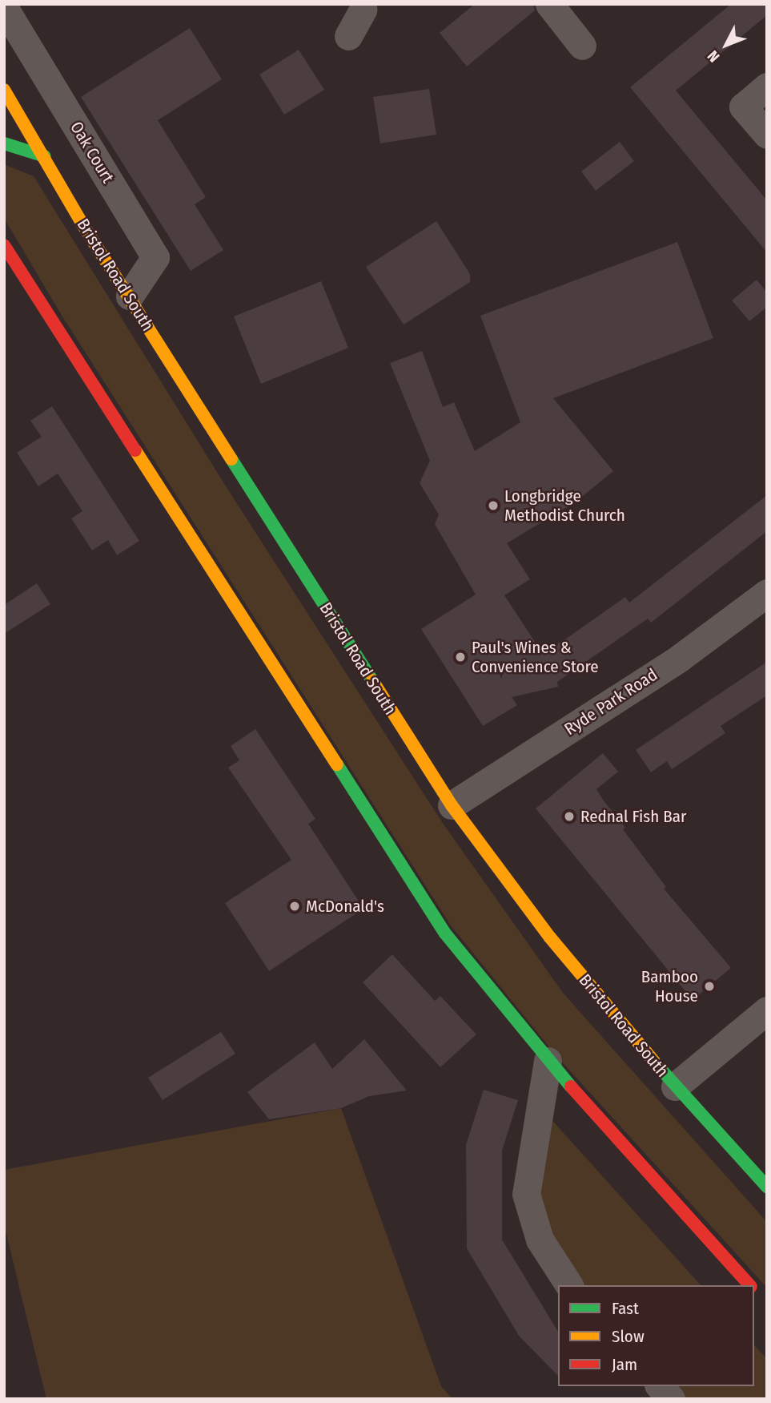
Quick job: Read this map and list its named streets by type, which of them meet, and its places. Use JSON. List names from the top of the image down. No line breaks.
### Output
{"streets":{"highway":["Bristol Road South"],"street":["Oak Court","Ryde Park Road"]},"crossings":[["Oak Court","Bristol Road South"],["Bristol Road South","Ryde Park Road"]],"places":["Longbridge Methodist Church","Paul's Wines & Convenience Store","Rednal Fish Bar","McDonald's","Bamboo House"],"legend":["Fast","Slow","Jam"],"north":"bottom left"}
